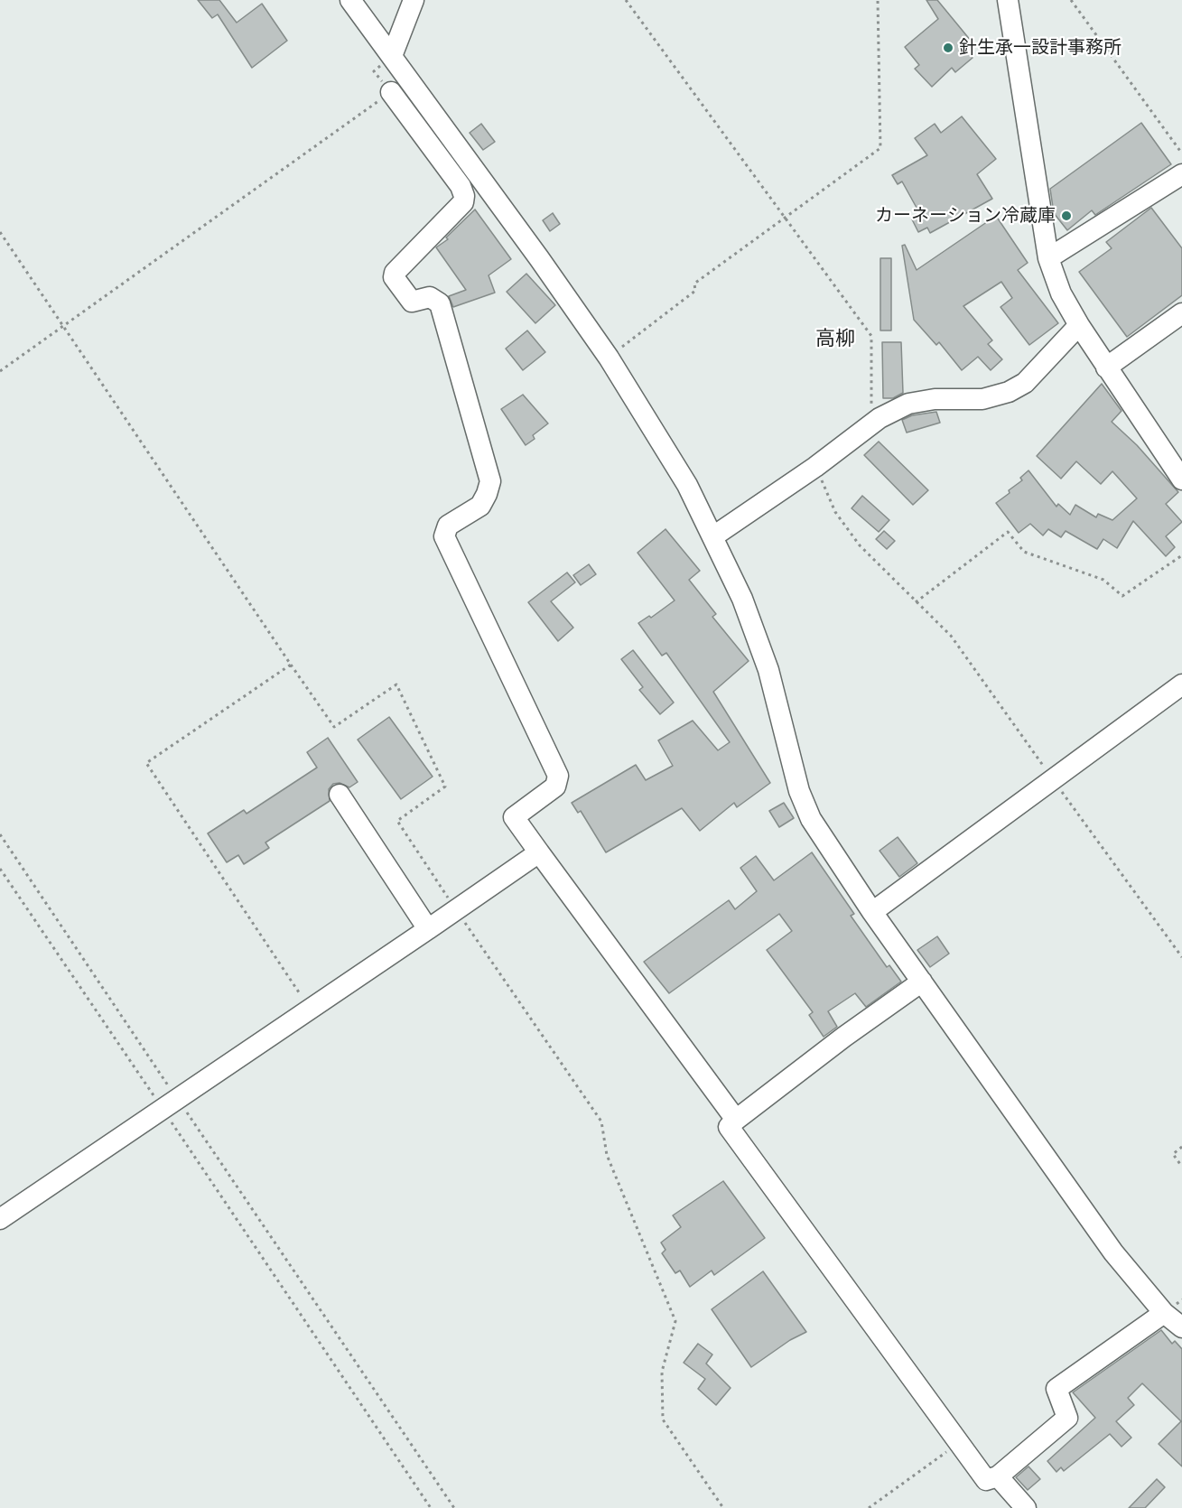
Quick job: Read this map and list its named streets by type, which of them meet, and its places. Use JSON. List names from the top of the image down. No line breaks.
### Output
{"districts":["高柳"],"places":["針生承一設計事務所","カーネーション冷蔵庫"]}
